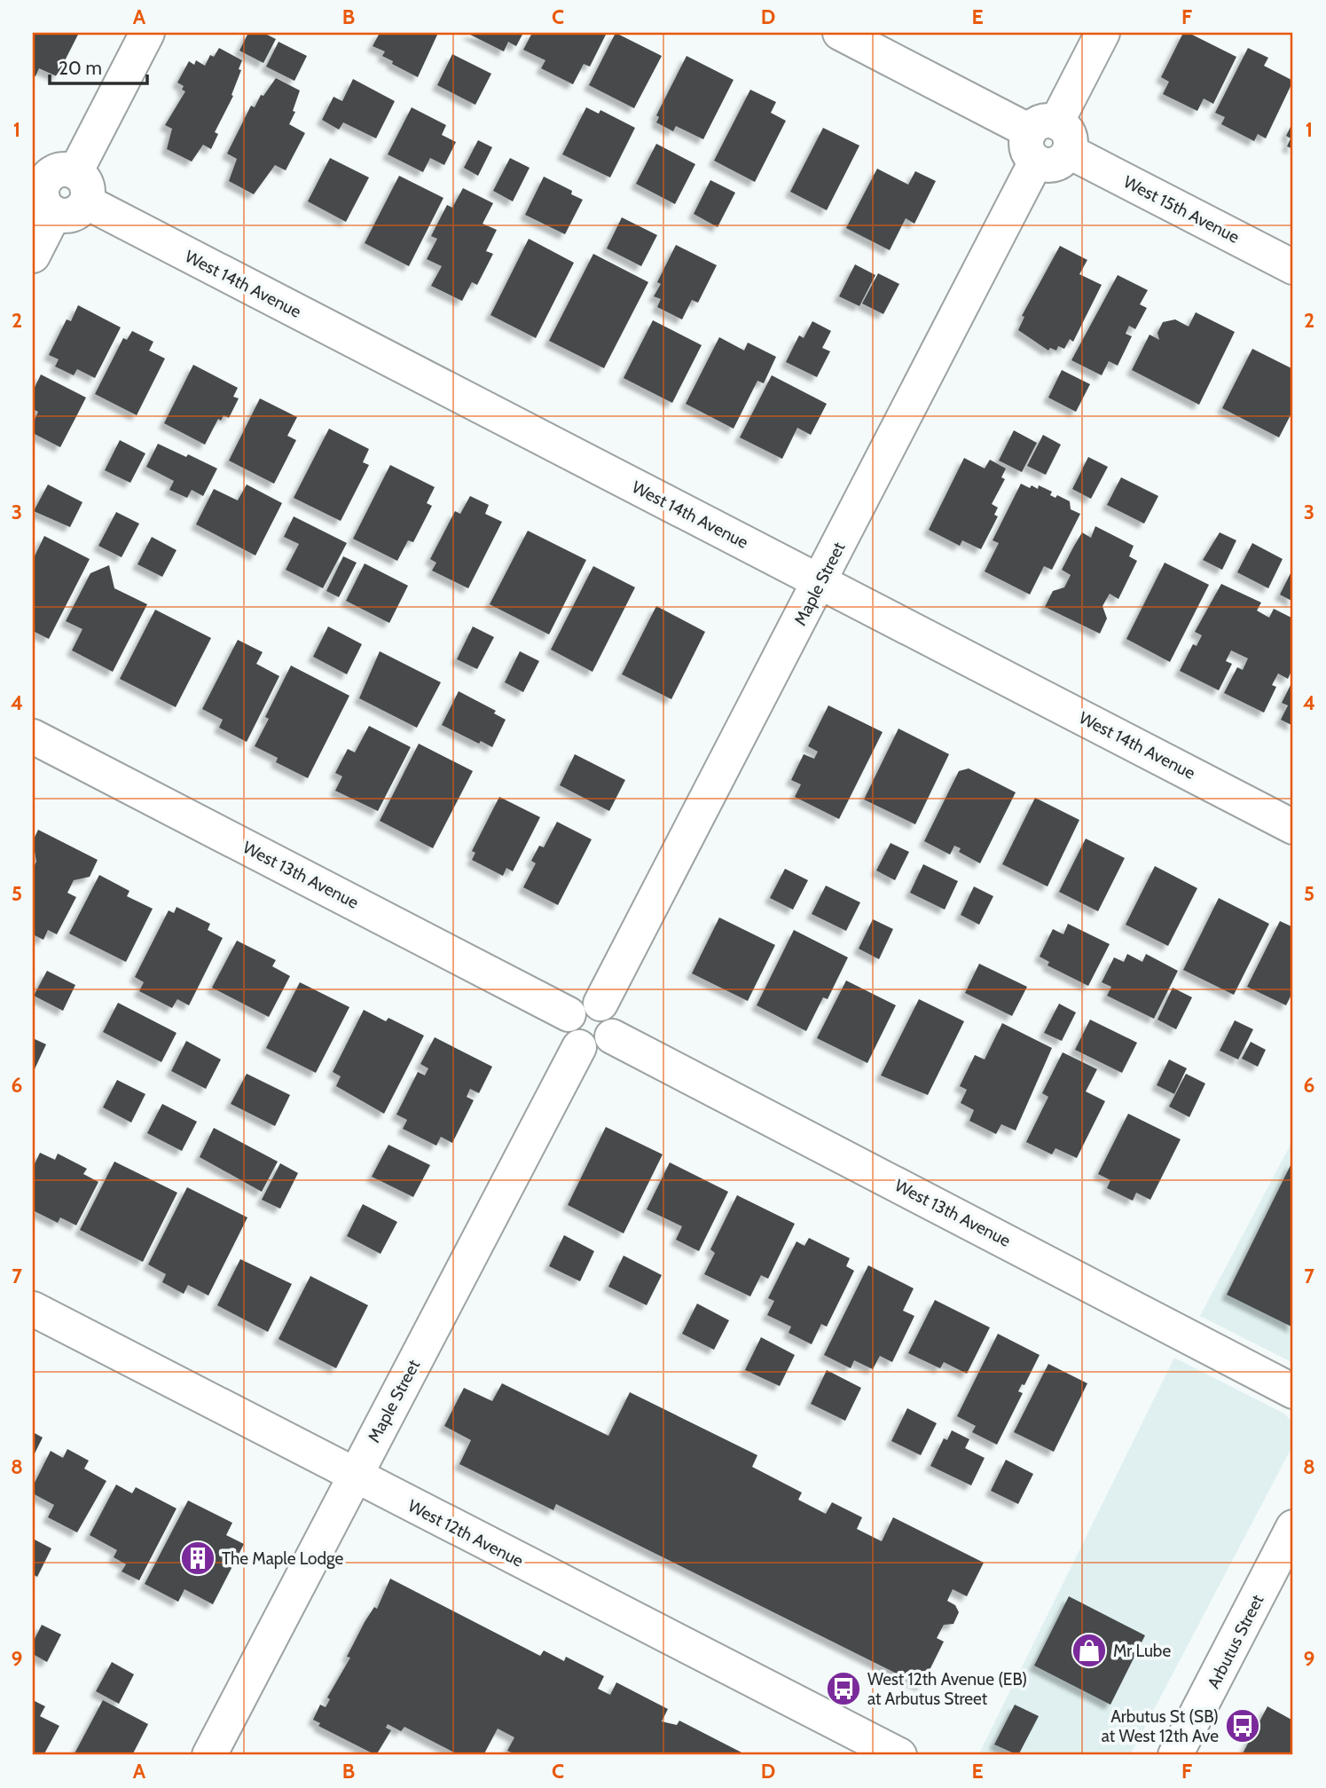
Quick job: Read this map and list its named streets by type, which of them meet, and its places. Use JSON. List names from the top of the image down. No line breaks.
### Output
{"streets":{"street":["West 15th Avenue","West 14th Avenue","Maple Street","West 13th Avenue","West 12th Avenue","Arbutus Street"]},"crossings":[["West 15th Avenue","Maple Street"],["West 14th Avenue","Maple Street"],["Maple Street","West 13th Avenue"],["Maple Street","West 12th Avenue"]],"places":{"building":["The Maple Lodge"],"shop":["Mr Lube"],"bus stop":["West 12th Avenue (EB) at Arbutus Street","Arbutus St (SB) at West 12th Ave"]},"scale_bar":"20 m","grid":{"columns":["A","B","C","D","E","F"],"rows":["1","2","3","4","5","6","7","8","9"]}}
